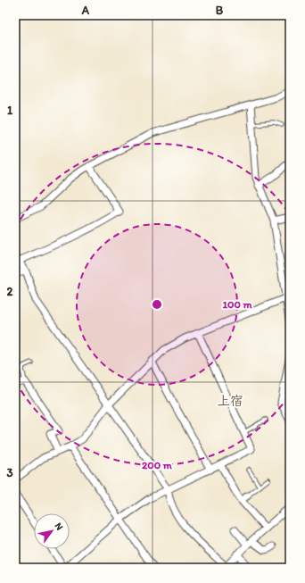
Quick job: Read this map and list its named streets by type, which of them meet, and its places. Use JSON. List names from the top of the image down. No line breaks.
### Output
{"districts":["上宿"],"north":"top right","grid":{"columns":["A","B"],"rows":["1","2","3"]},"rings":["100 m","200 m"]}
